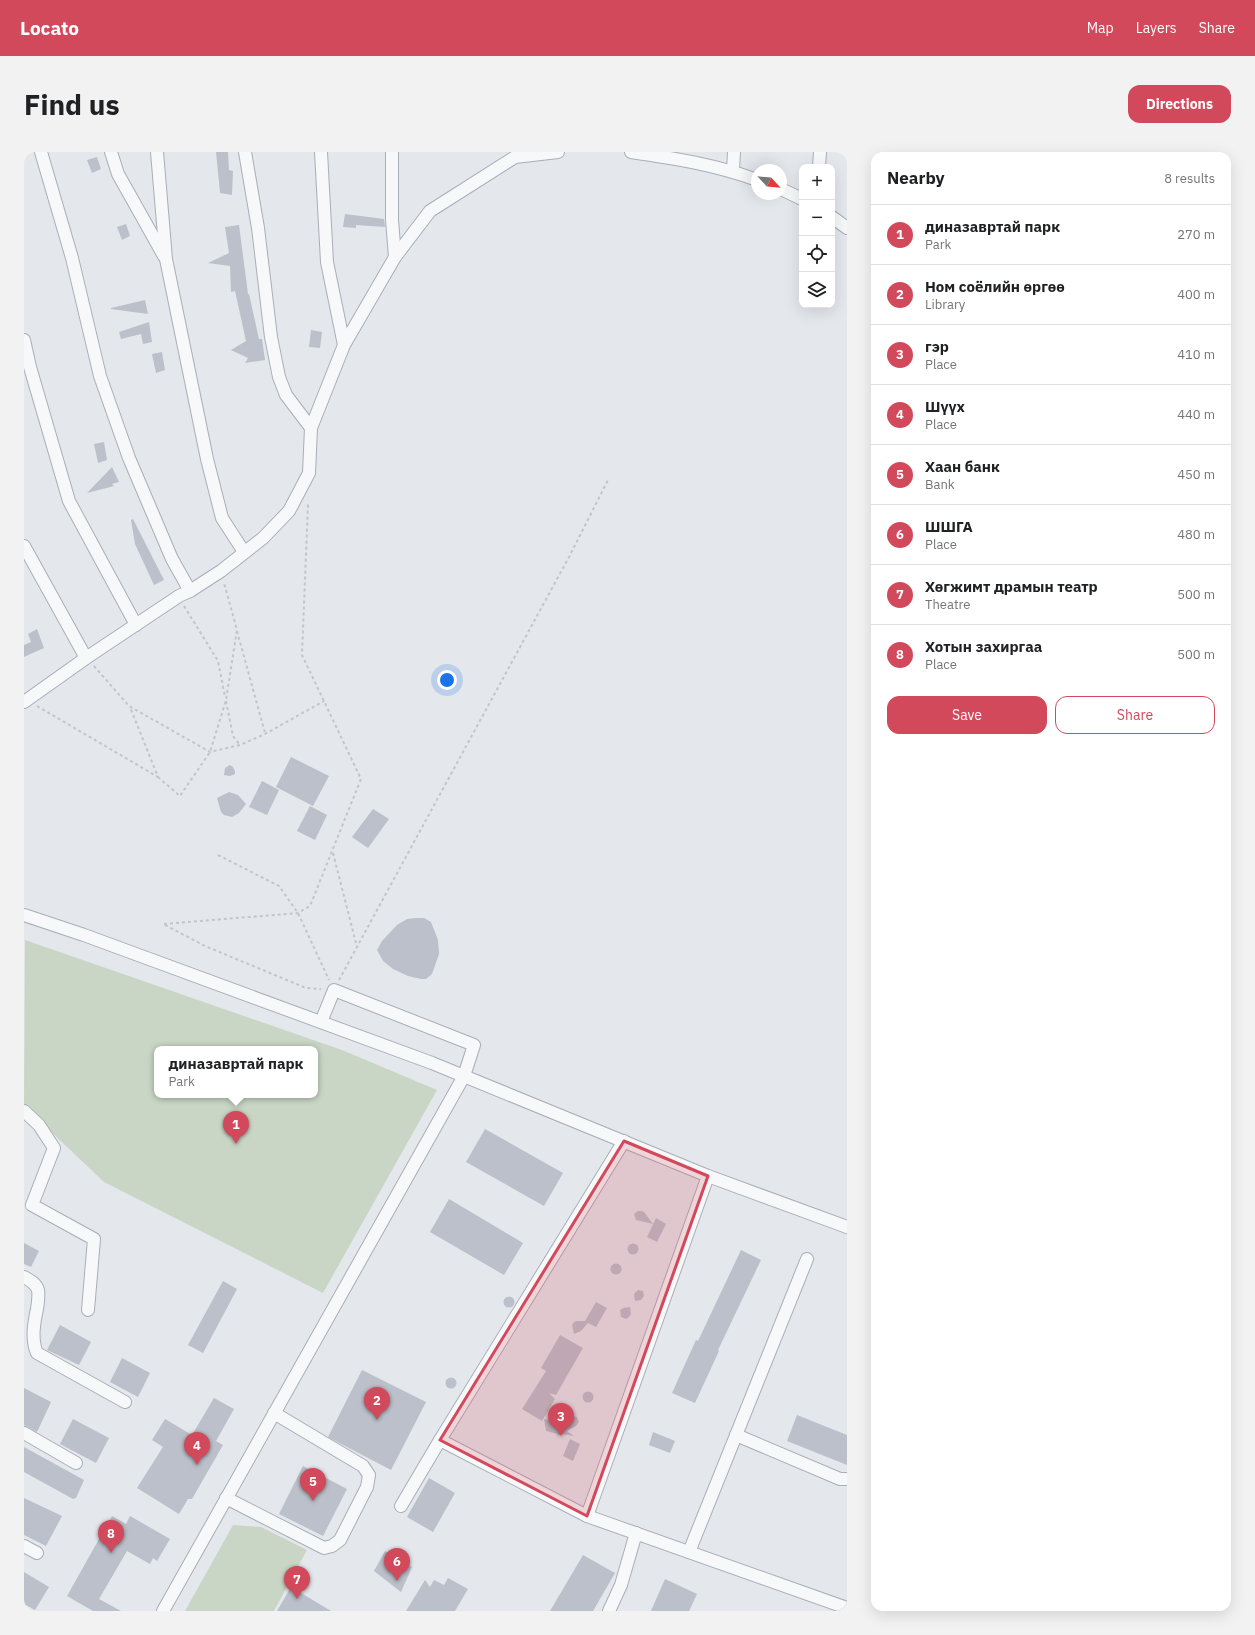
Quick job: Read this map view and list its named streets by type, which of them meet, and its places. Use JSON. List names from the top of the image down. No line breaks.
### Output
{"north":"bottom right","page":{"header":"Locato","nav":["Map","Layers","Share"],"buttons":["Directions",["Save","Share"]],"title":"Find us","heading":["Nearby","8 results"],"map_buttons":["+","−"],"list":[{"mark":"1","name":"диназавртай парк","note":"Park","value":"270 m"},{"mark":"2","name":"Ном соёлийн өргөө","note":"Library","value":"400 m"},{"mark":"3","name":"гэр","note":"Place","value":"410 m"},{"mark":"4","name":"Шүүх","note":"Place","value":"440 m"},{"mark":"5","name":"Хаан банк","note":"Bank","value":"450 m"},{"mark":"6","name":"ШШГА","note":"Place","value":"480 m"},{"mark":"7","name":"Хөгжимт драмын театр","note":"Theatre","value":"500 m"},{"mark":"8","name":"Хотын захиргаа","note":"Place","value":"500 m"}],"popup":["диназавртай парк","Park"],"pins":["1","2","3","4","5","8","6","7"]}}
